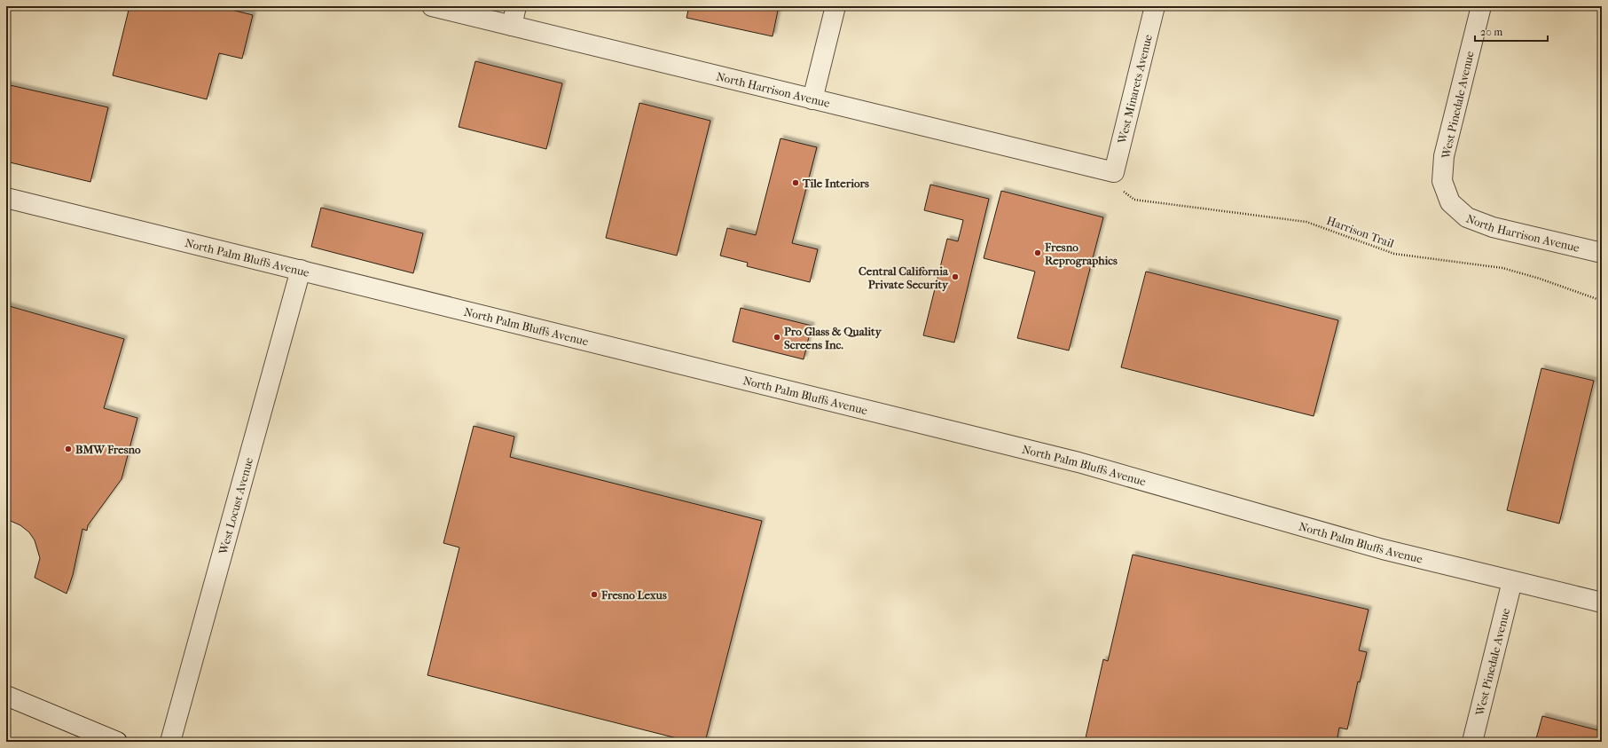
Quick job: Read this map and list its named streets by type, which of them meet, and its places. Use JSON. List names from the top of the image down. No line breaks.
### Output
{"streets":{"street":["North Harrison Avenue","West Minarets Avenue","West Pinedale Avenue","North Palm Bluffs Avenue","West Locust Avenue"],"path":["Harrison Trail"]},"crossings":[["North Harrison Avenue","West Minarets Avenue"],["North Harrison Avenue","West Pinedale Avenue"],["North Harrison Avenue","Harrison Trail"],["West Minarets Avenue","Harrison Trail"],["West Pinedale Avenue","North Palm Bluffs Avenue"],["North Palm Bluffs Avenue","West Locust Avenue"]],"places":["Tile Interiors","Fresno Reprographics","Central California Private Security","Pro Glass & Quality Screens Inc.","BMW Fresno","Fresno Lexus"],"scale_bar":"20 m"}
